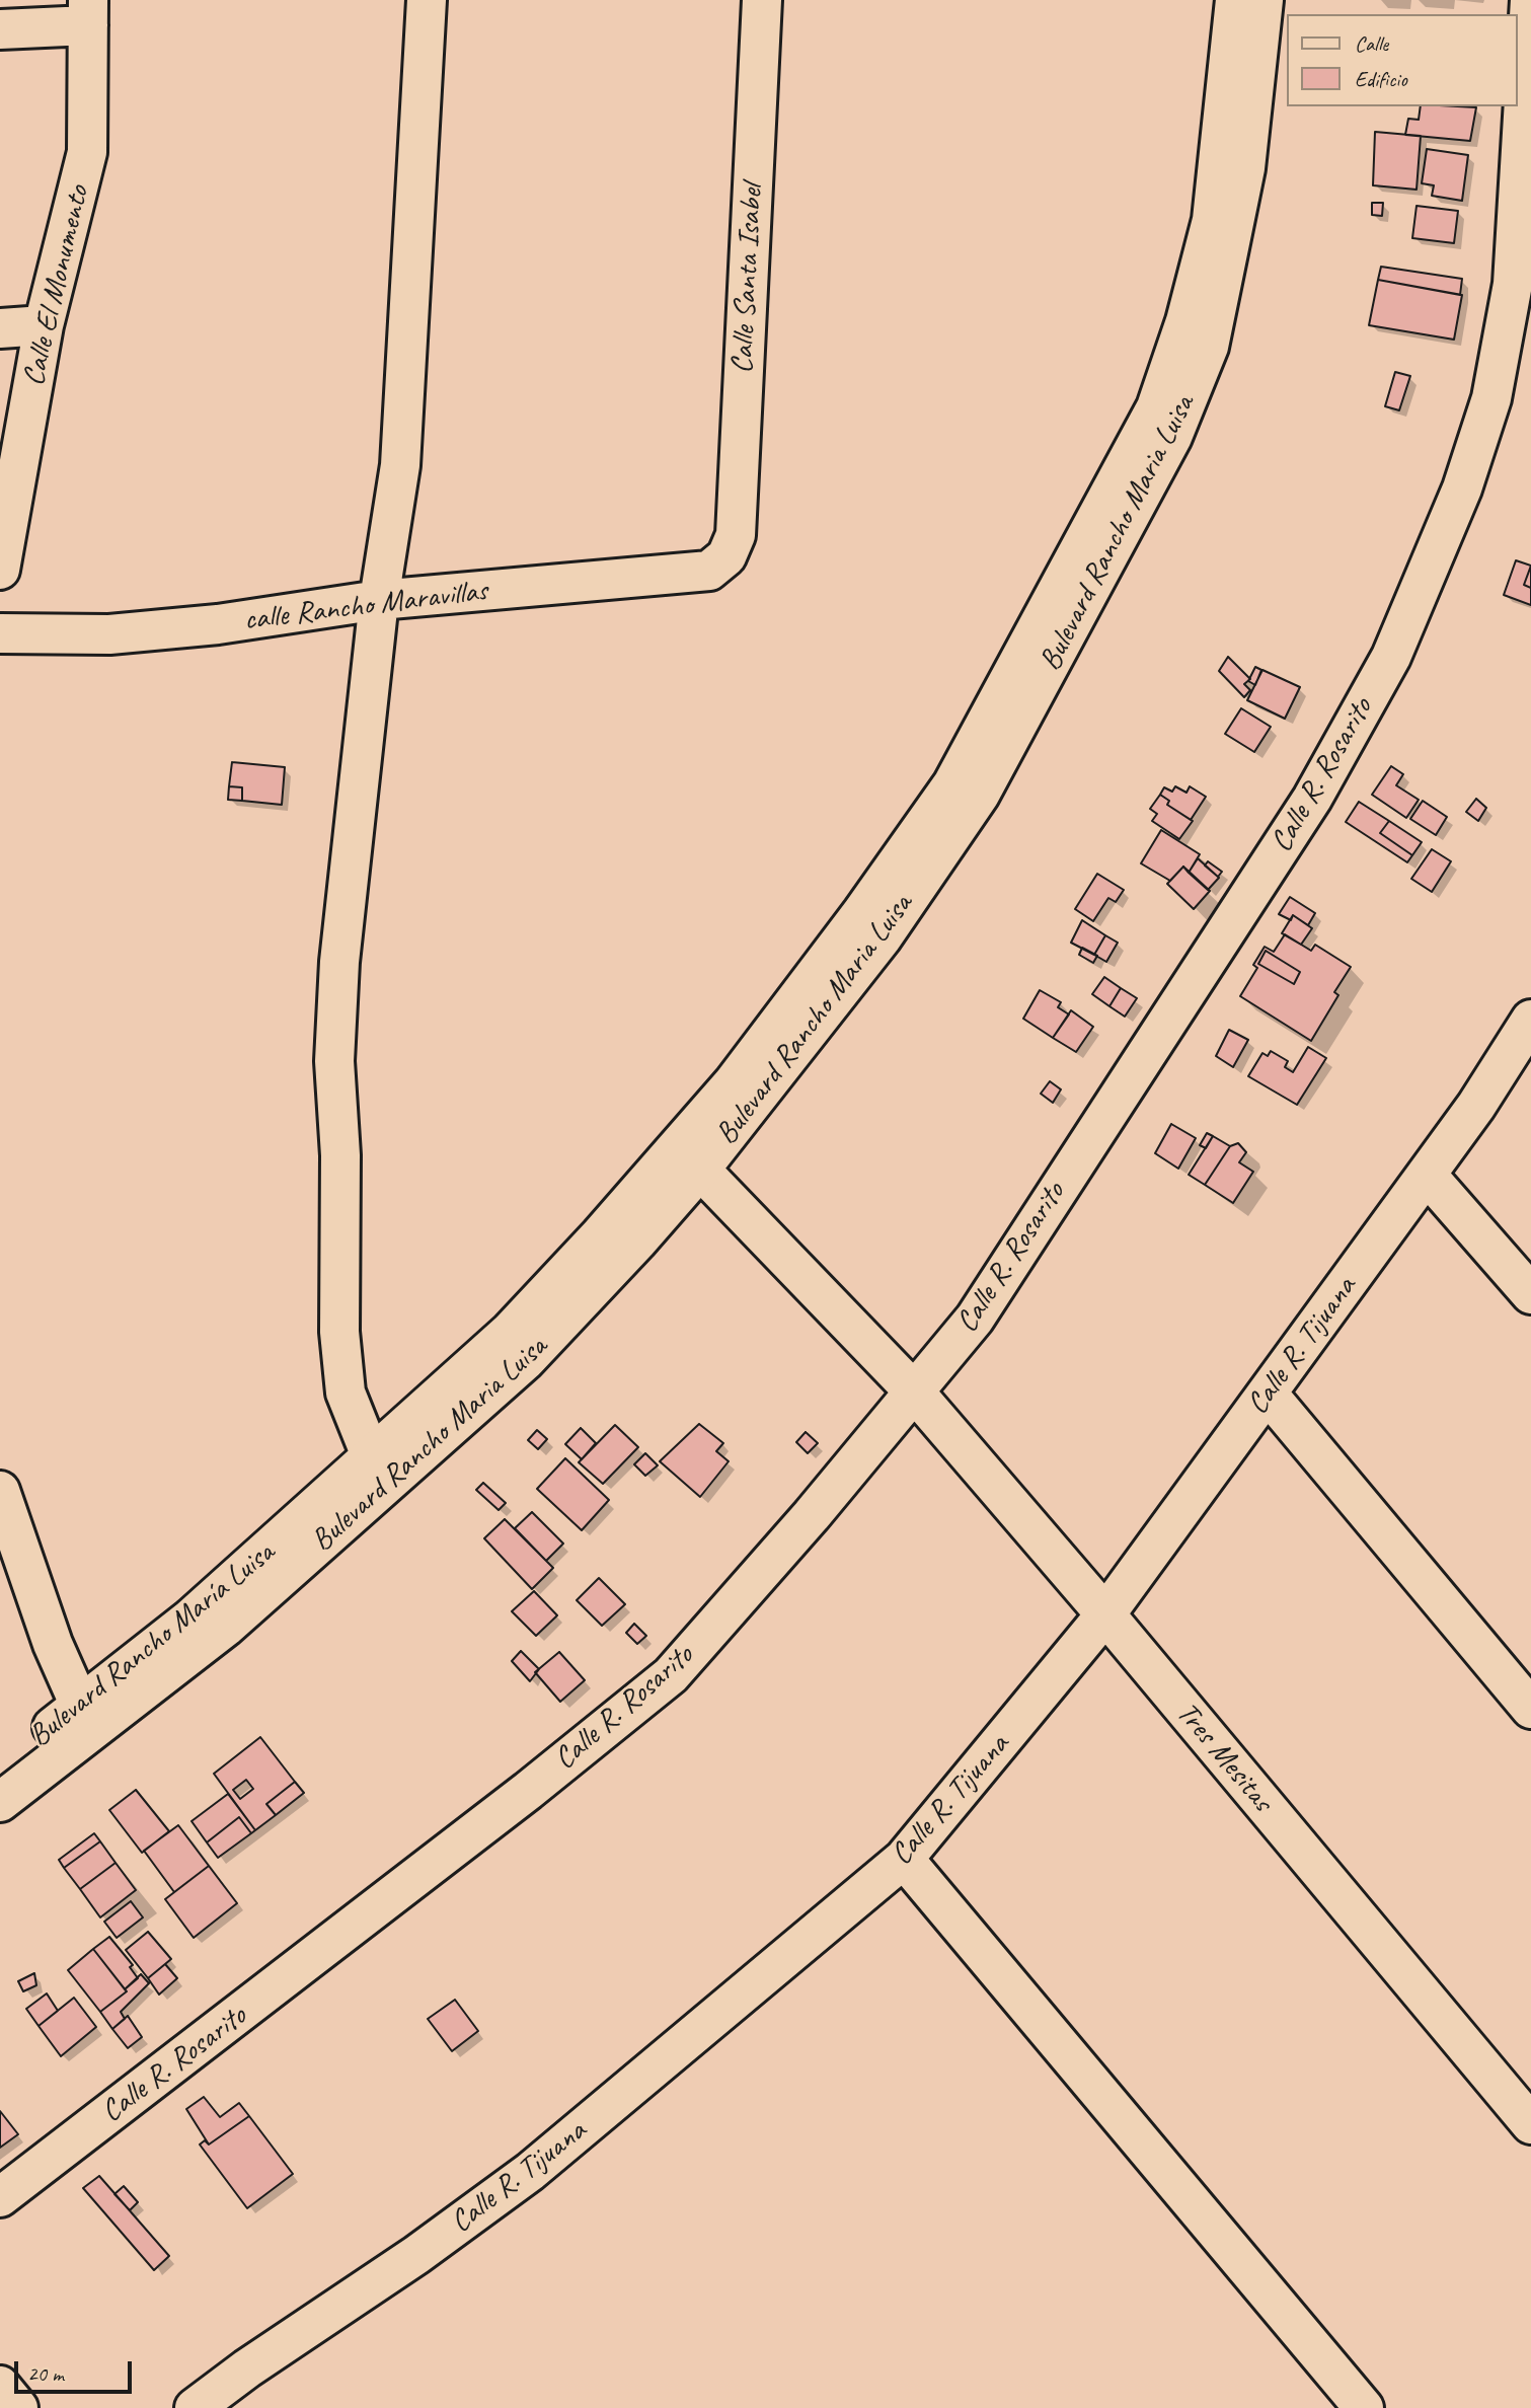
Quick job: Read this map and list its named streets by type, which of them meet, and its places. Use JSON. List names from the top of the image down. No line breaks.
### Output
{"streets":{"street":["Calle Santa Isabel","Calle El Monumento","Bulevard Rancho Maria Luisa","calle Rancho Maravillas","Calle R. Rosarito","Calle R. Tijuana","Bulevard Rancho María Luisa","Tres Mesitas"]},"crossings":[["Calle Santa Isabel","calle Rancho Maravillas"],["Bulevard Rancho Maria Luisa","Tres Mesitas"],["Calle R. Rosarito","Tres Mesitas"],["Calle R. Tijuana","Tres Mesitas"]],"legend":["Calle","Edificio"],"scale_bar":"20 m"}
